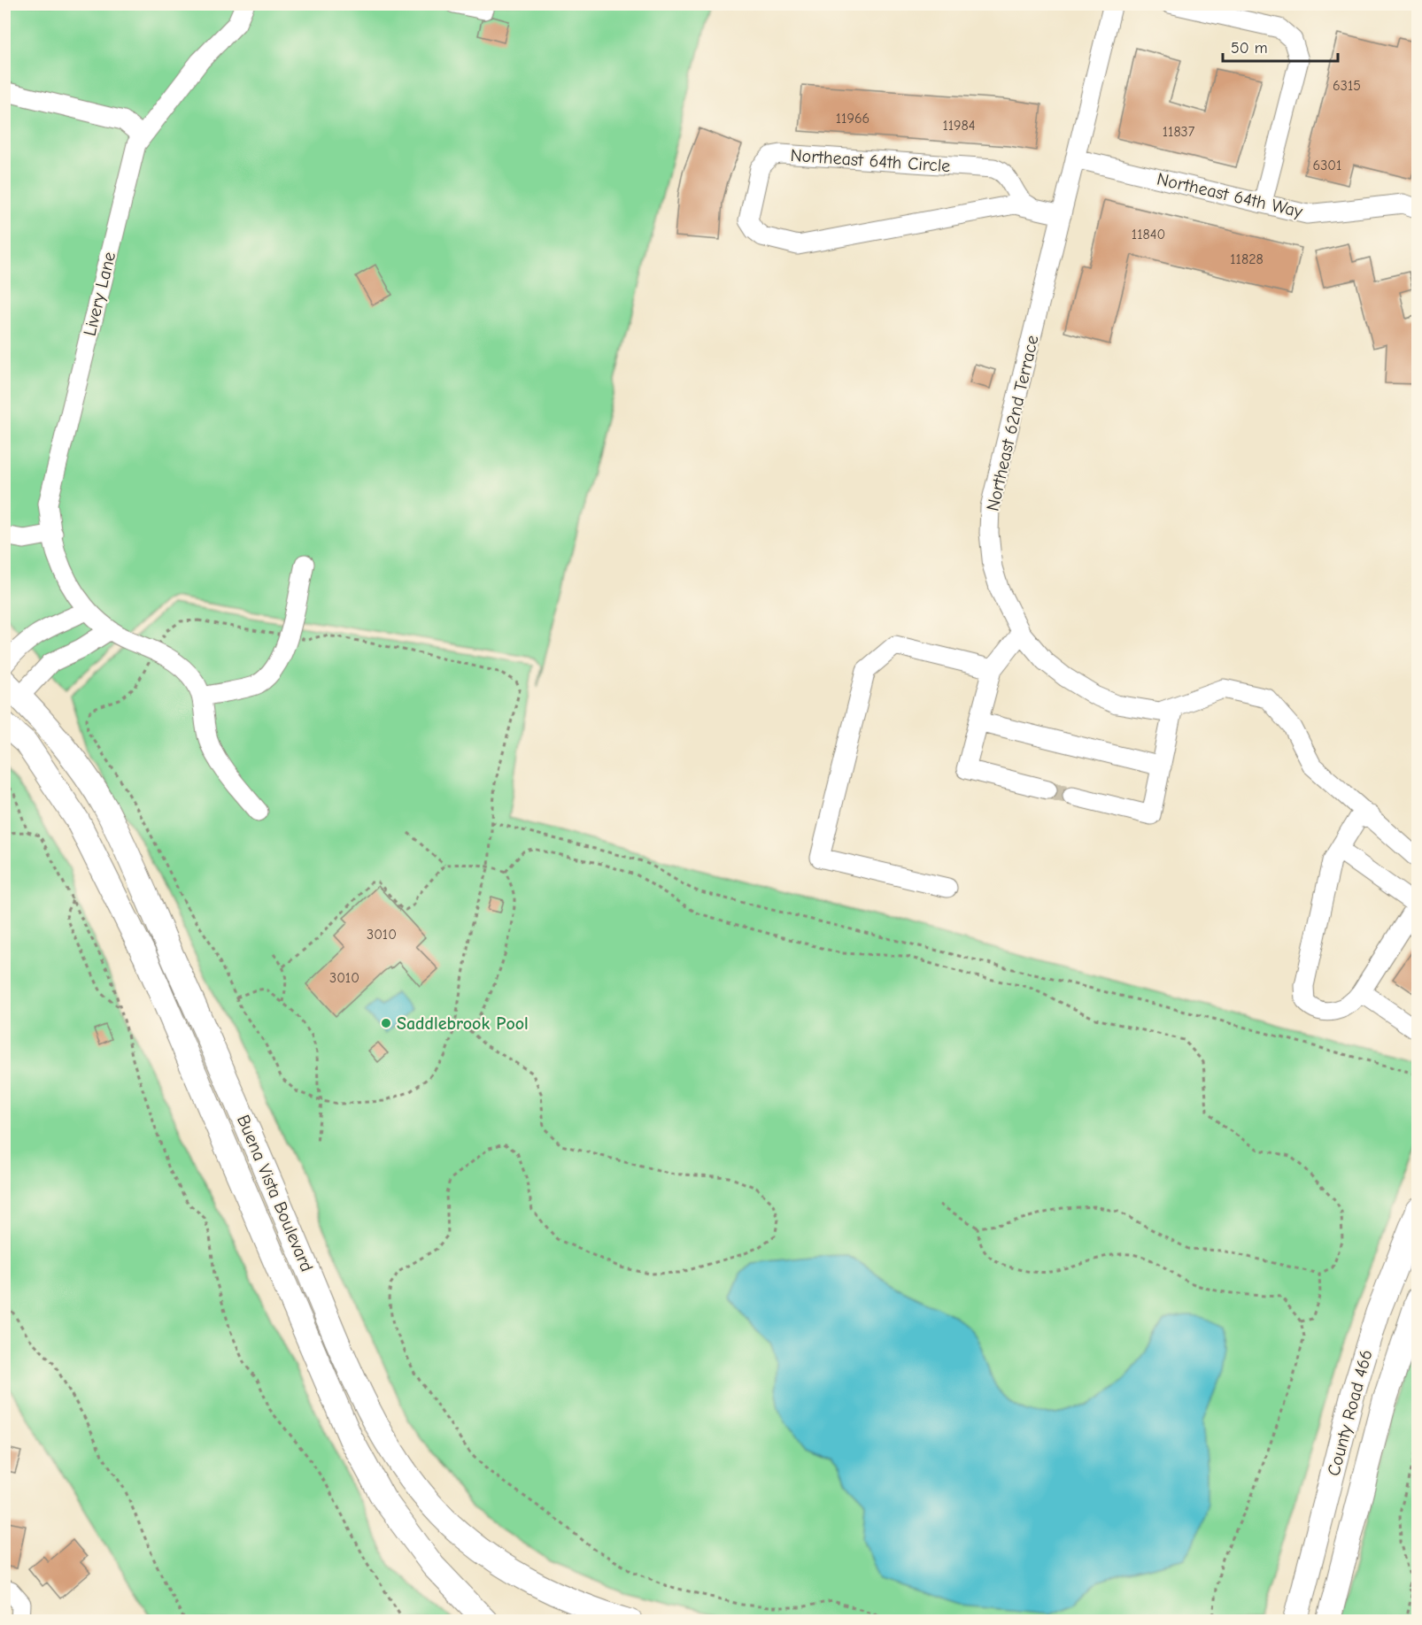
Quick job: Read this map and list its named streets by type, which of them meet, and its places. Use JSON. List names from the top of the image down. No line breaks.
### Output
{"streets":{"main road":["Buena Vista Boulevard","County Road 466"],"street":["Northeast 64th Circle","Northeast 64th Way","Livery Lane","Northeast 62nd Terrace"]},"crossings":[["Northeast 64th Circle","Northeast 62nd Terrace"],["Northeast 64th Way","Northeast 62nd Terrace"]],"places":["Saddlebrook Pool"],"house_numbers":["6315","11966","11984","11837","6301","11840","11828","3010","3010"],"scale_bar":"50 m"}
